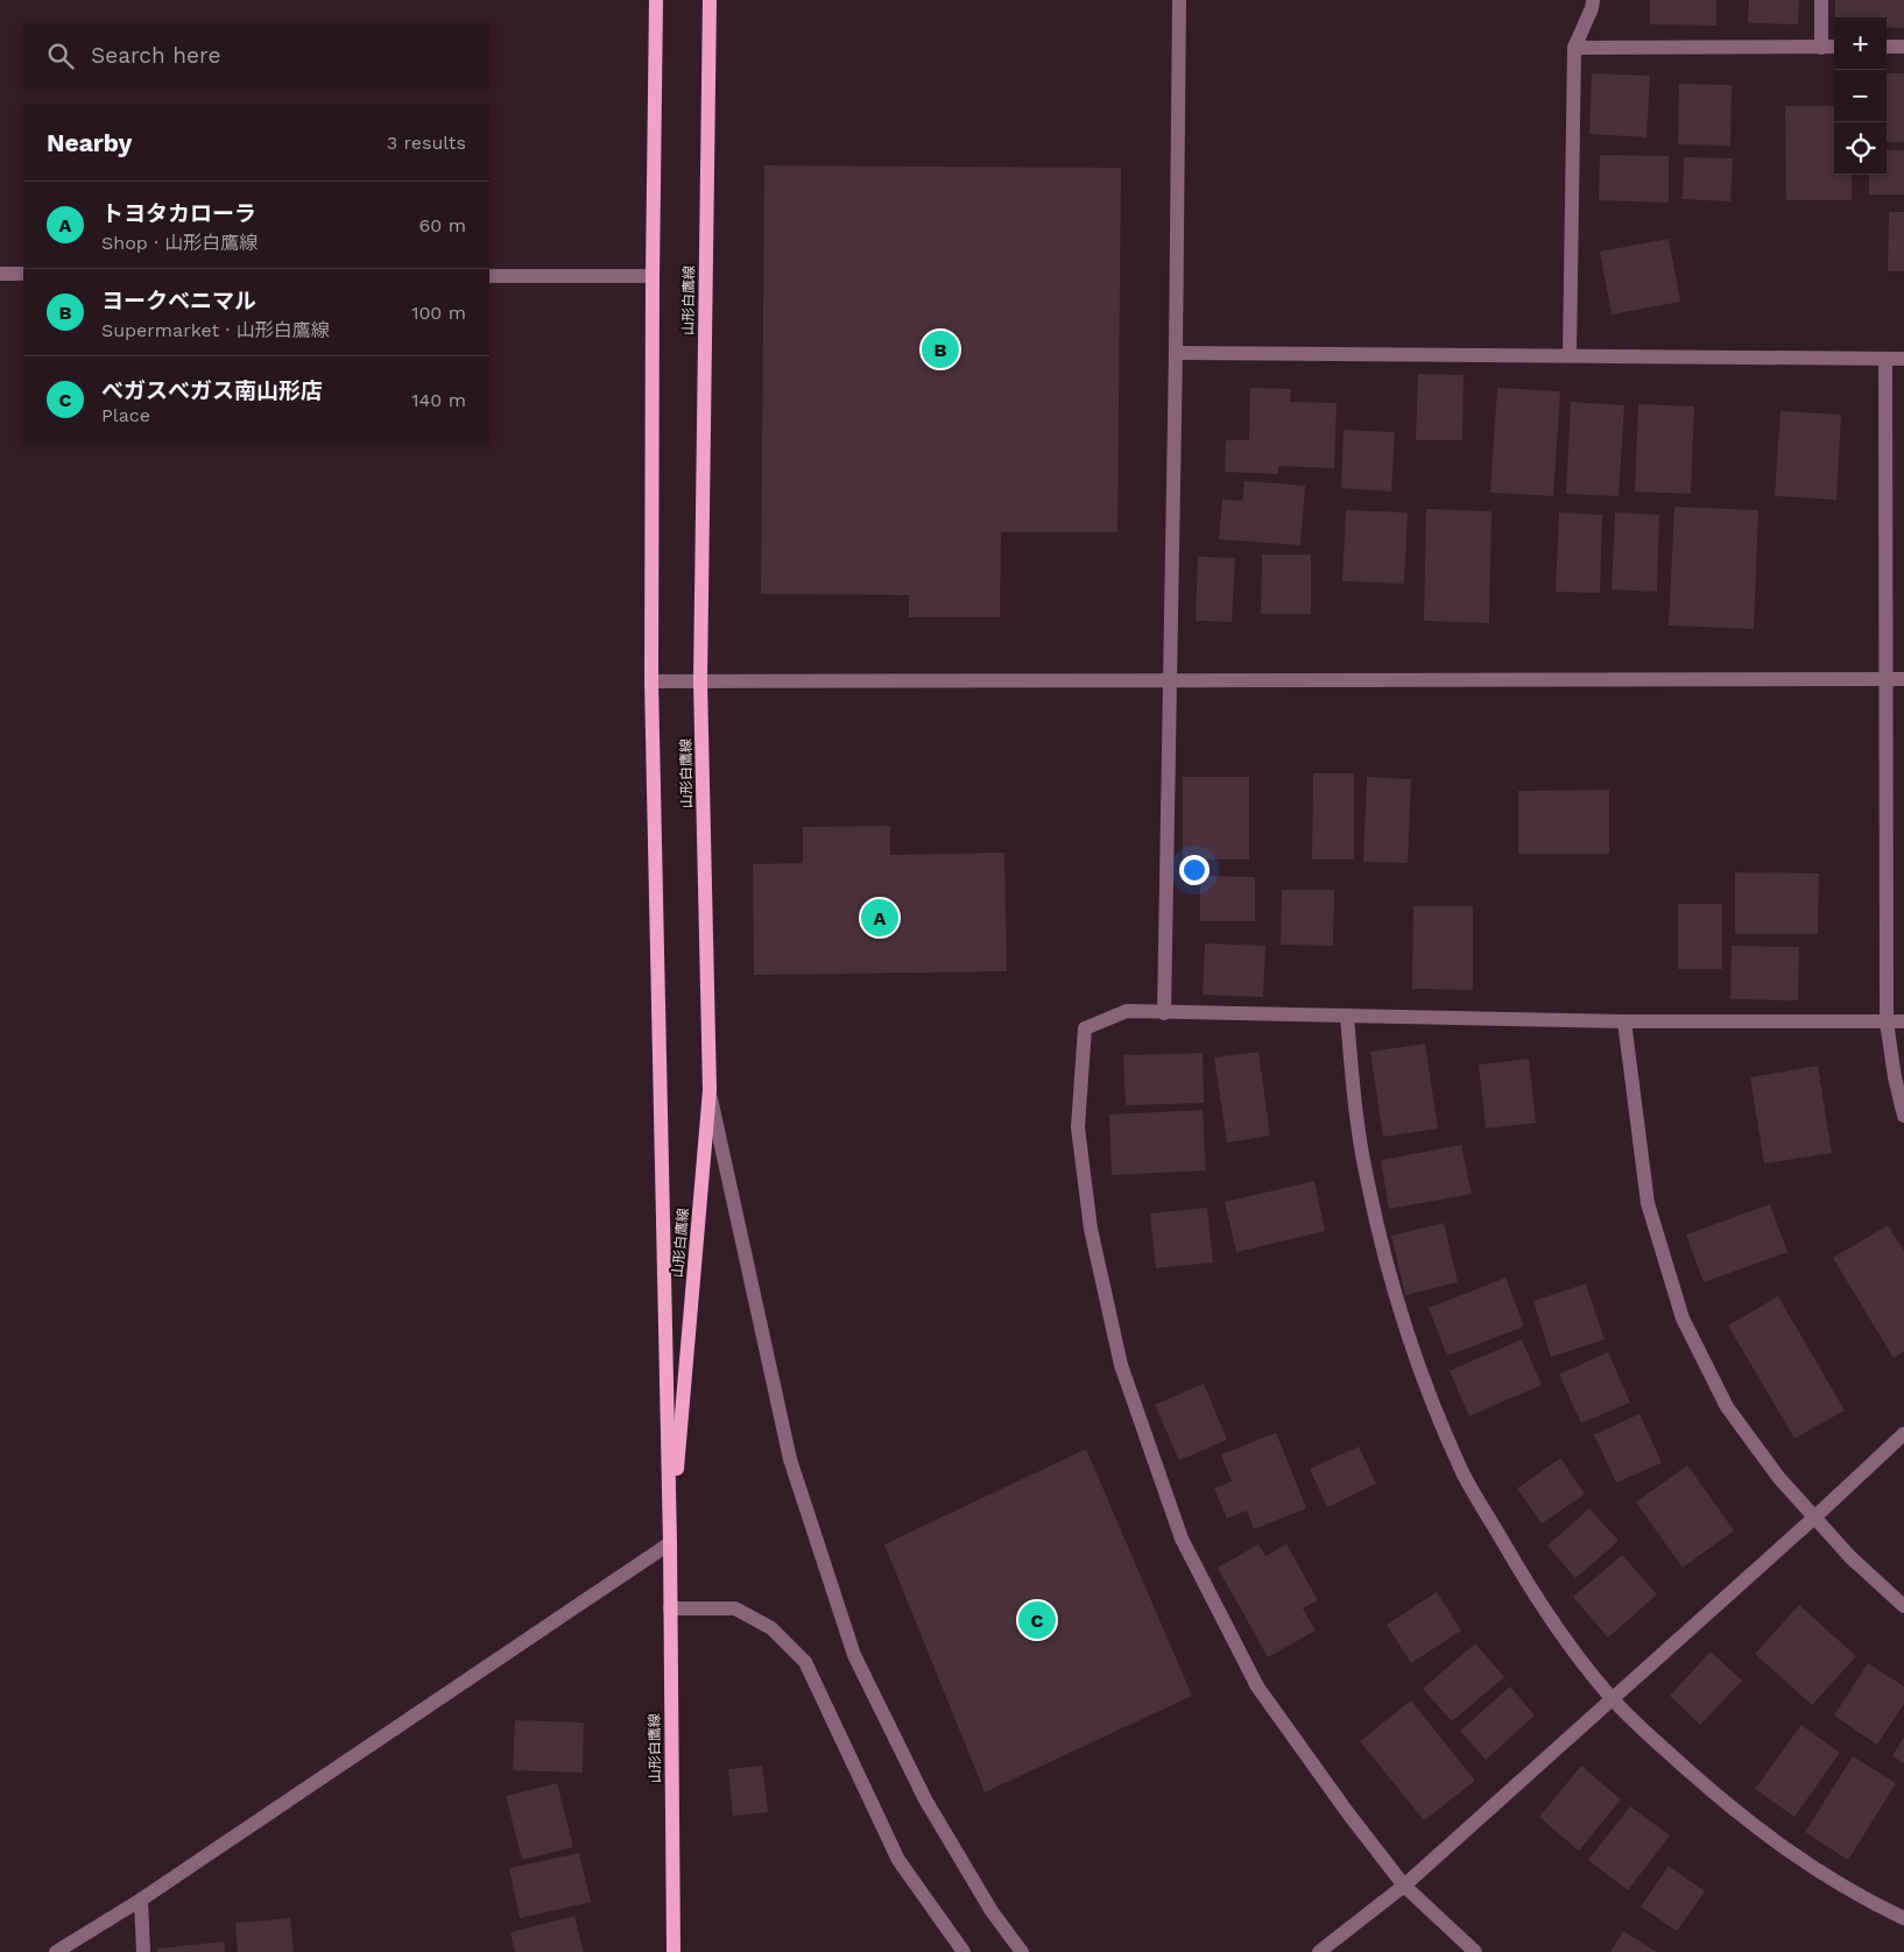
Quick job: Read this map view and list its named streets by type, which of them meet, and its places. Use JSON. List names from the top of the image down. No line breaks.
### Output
{"streets":{"main road":["山形白鷹線"]},"page":{"map_buttons":["+","−"],"search":"Search here","heading":["Nearby","3 results"],"list":[{"mark":"A","name":"トヨタカローラ","note":"Shop · 山形白鷹線","value":"60 m"},{"mark":"B","name":"ヨークベニマル","note":"Supermarket · 山形白鷹線","value":"100 m"},{"mark":"C","name":"べガスべガス南山形店","note":"Place","value":"140 m"}],"pins":["B","A","C"]}}
